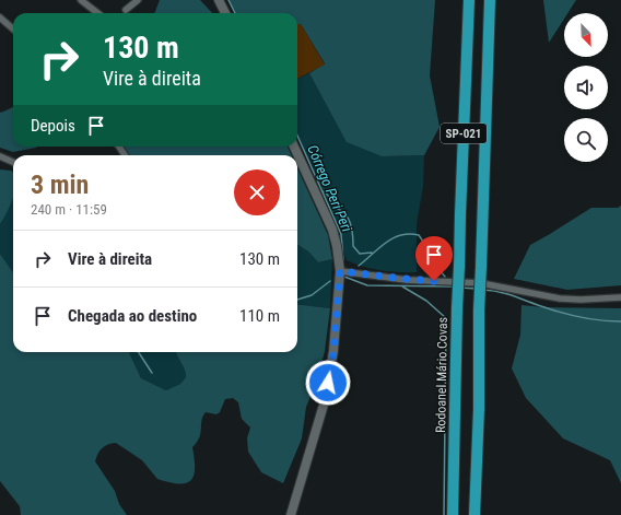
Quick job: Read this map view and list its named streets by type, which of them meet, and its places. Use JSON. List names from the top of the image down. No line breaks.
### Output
{"streets":{"highway":["SP-021","Rodoanel Mário Covas"]},"water":["Córrego Peri Peri"],"north":"bottom right","page":{"turn":["130 m","Vire à direita"],"then":"Depois","heading":["3 min","240 m · 11:59"],"list":[{"name":"Vire à direita","value":"130 m"},{"name":"Chegada ao destino","value":"110 m"}]}}
